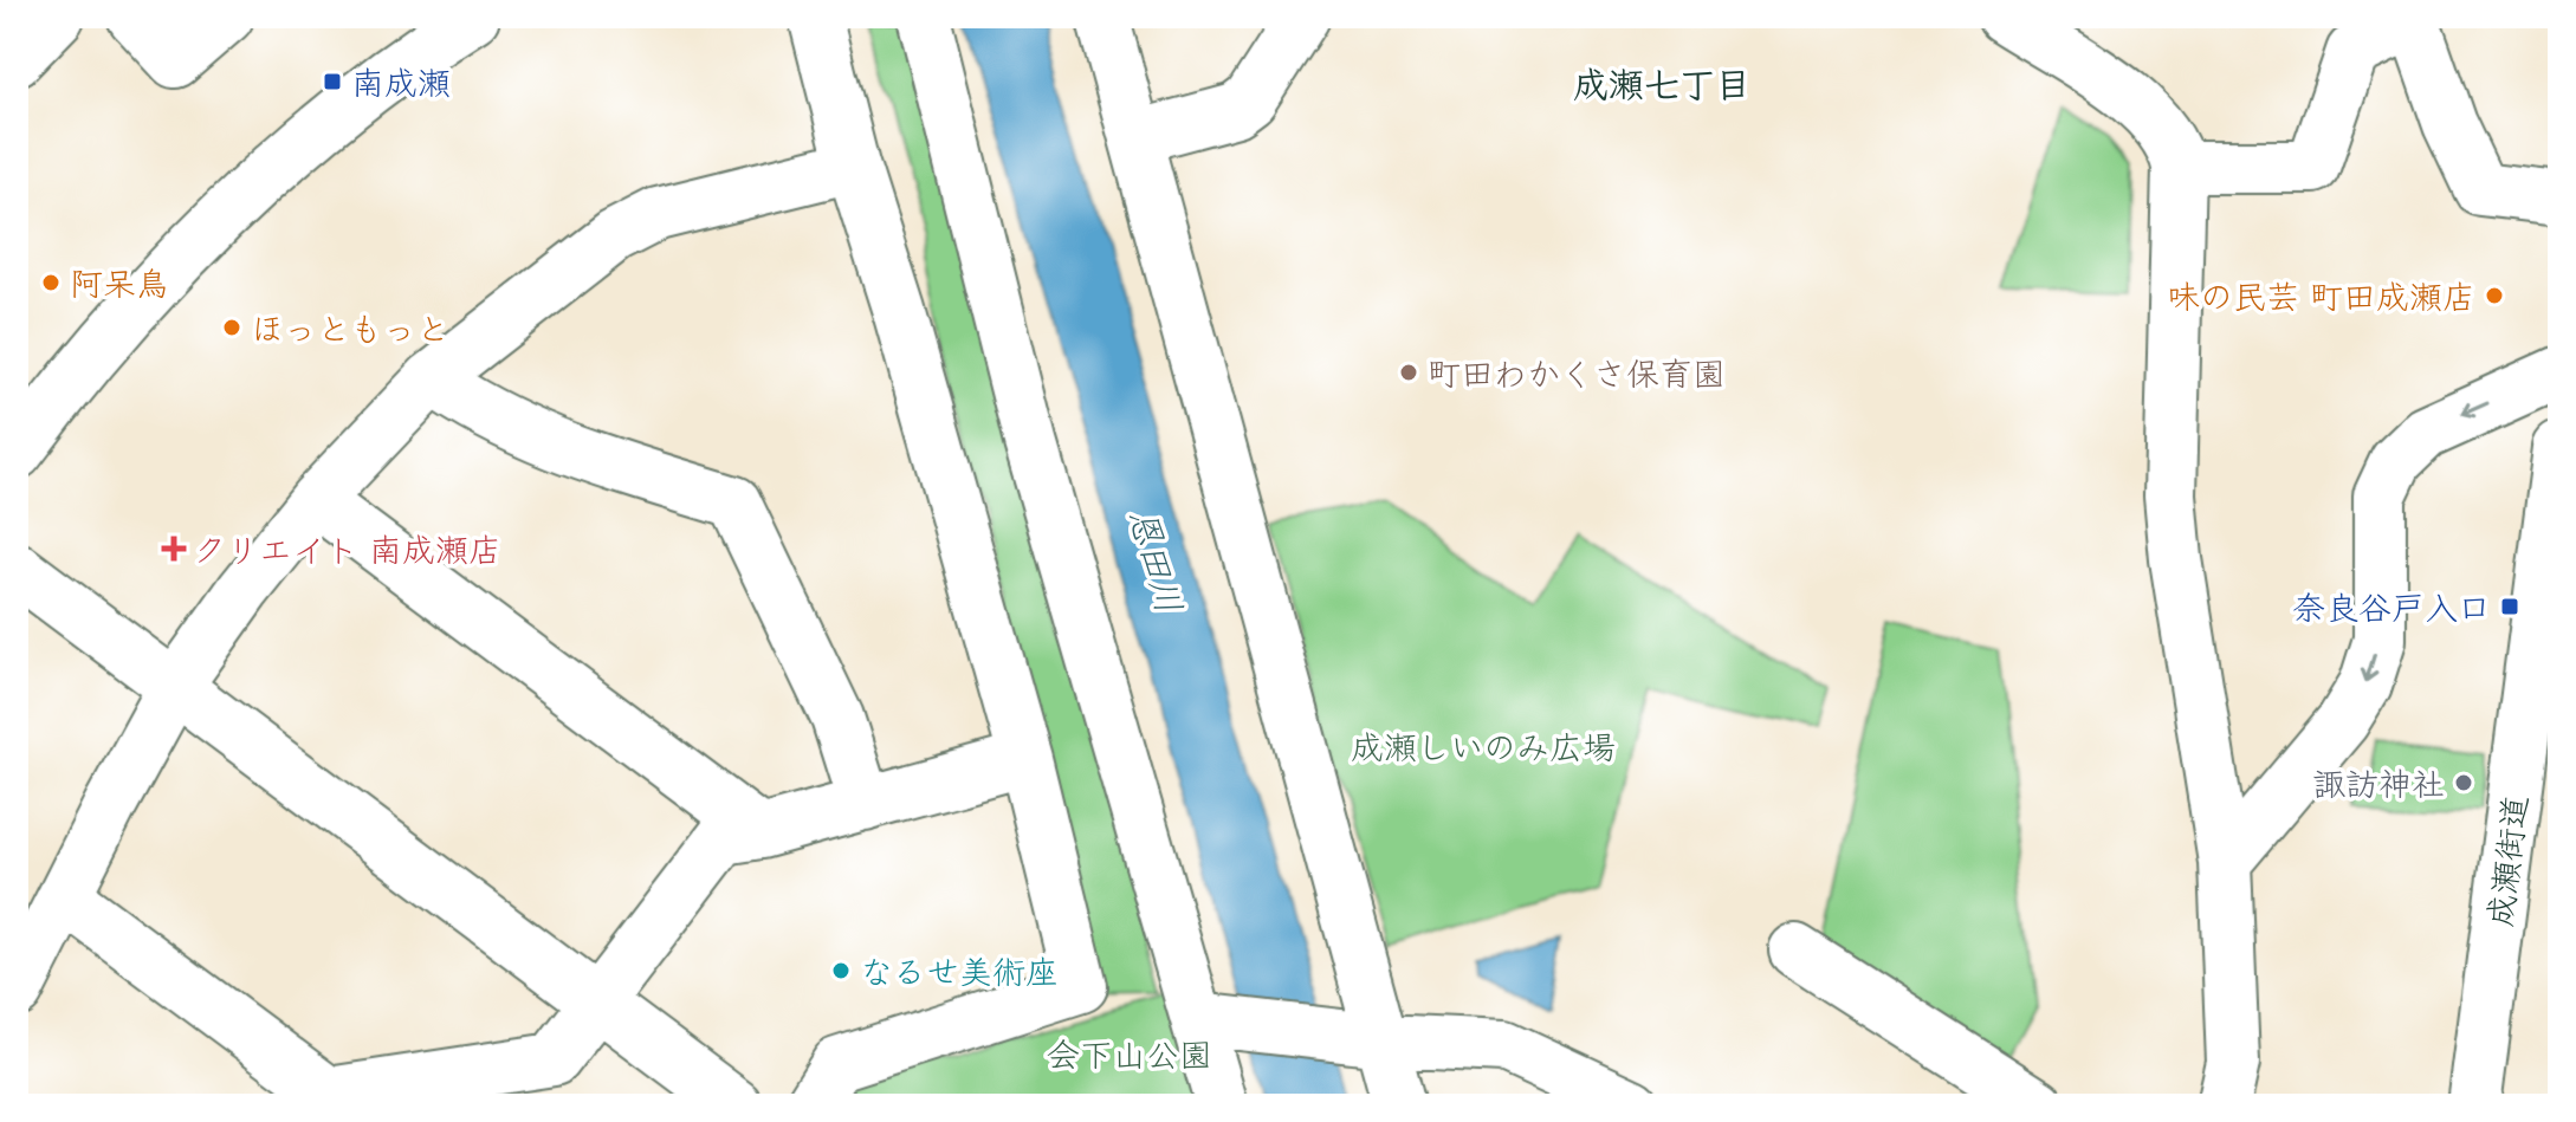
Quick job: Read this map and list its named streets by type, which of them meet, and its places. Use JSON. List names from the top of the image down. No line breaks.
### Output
{"streets":{"street":["成瀬街道"]},"districts":["成瀬七丁目"],"water":["恩田川"],"parks":["成瀬しいのみ広場","会下山公園"],"places":{"transit":["南成瀬","奈良谷戸入口"],"other":["阿呆鳥","味の民芸 町田成瀬店","ほっともっと","町田わかくさ保育園","諏訪神社","なるせ美術座"],"health":["クリエイト 南成瀬店"]}}
